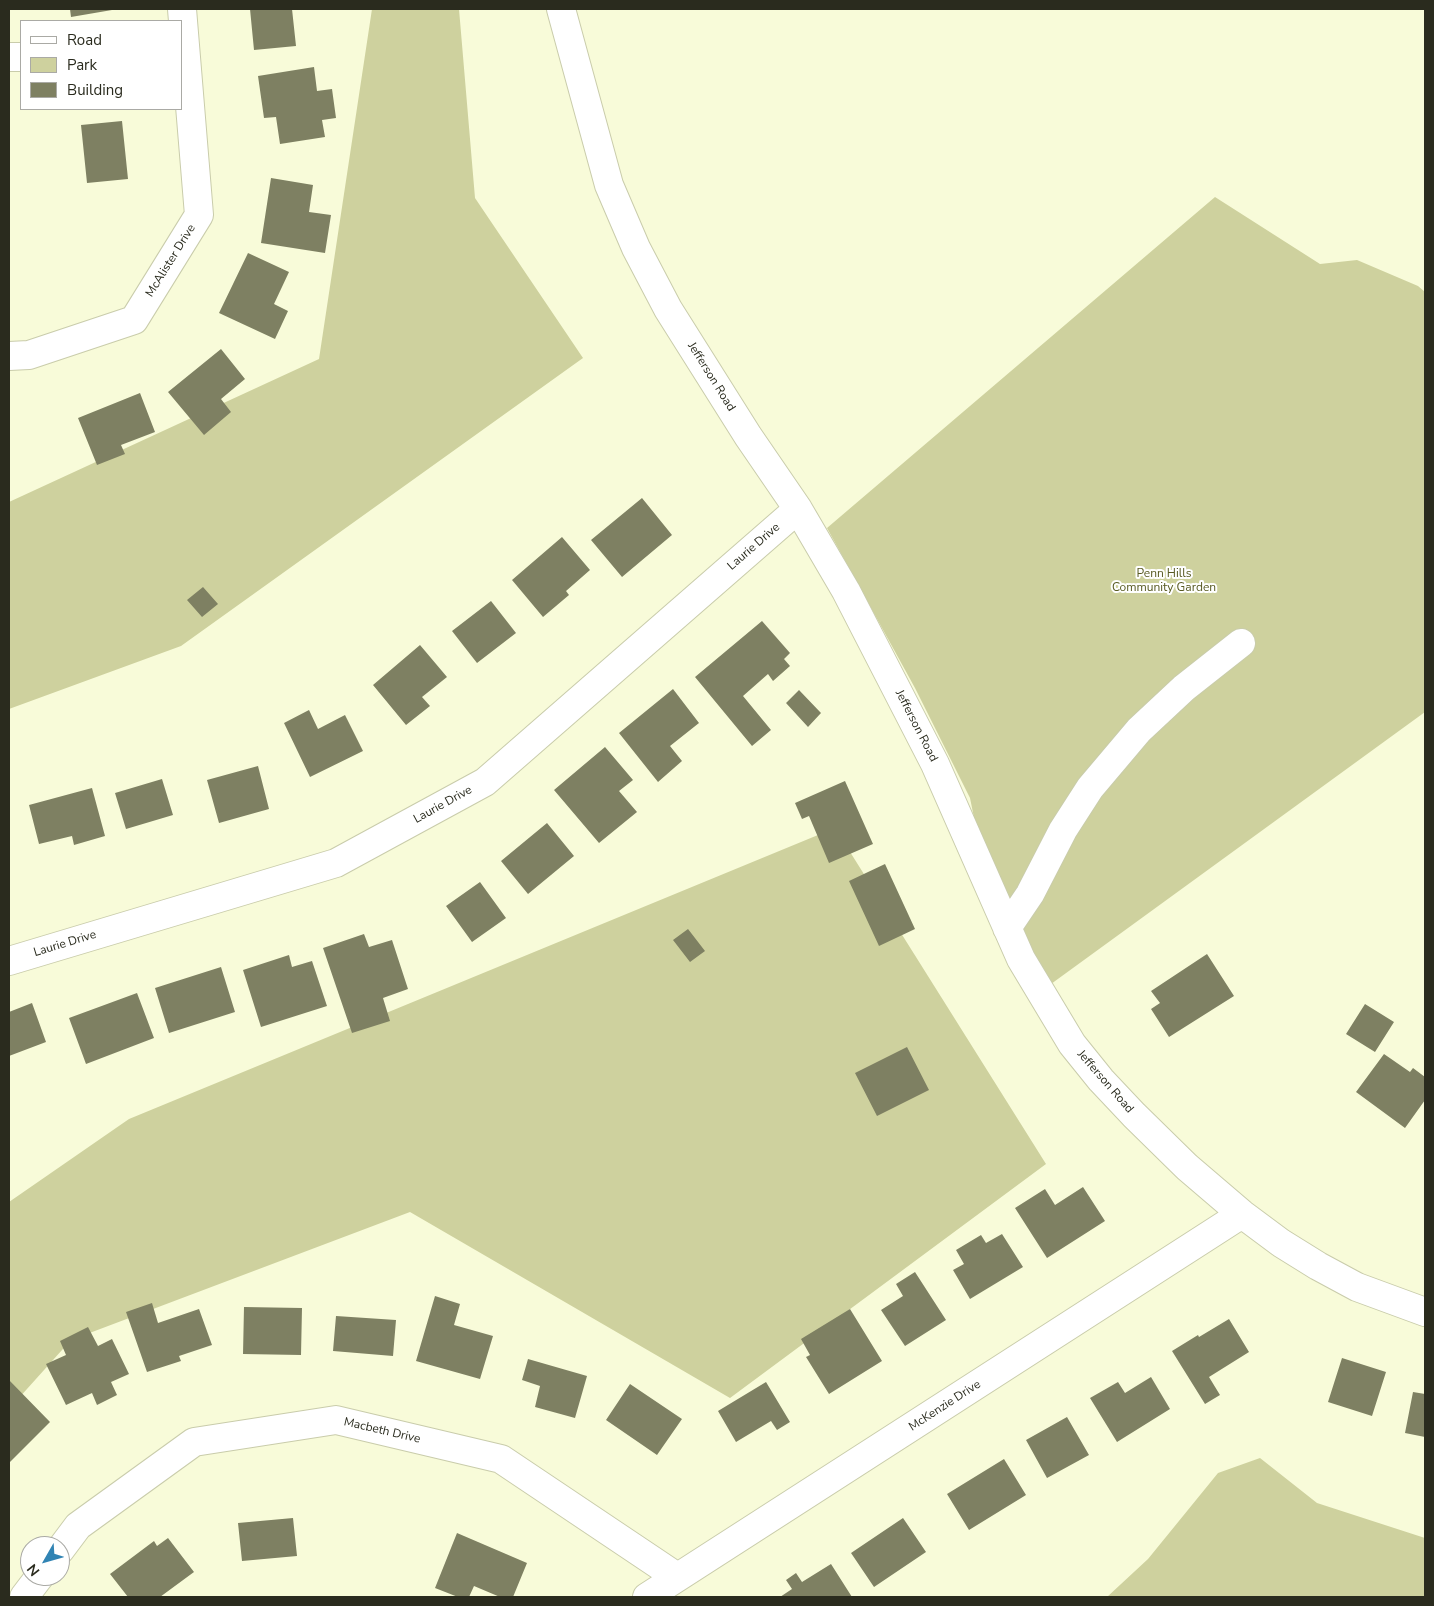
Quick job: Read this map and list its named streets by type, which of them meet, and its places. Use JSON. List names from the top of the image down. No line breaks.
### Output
{"streets":{"street":["McAlister Drive","Jefferson Road","Laurie Drive","McKenzie Drive","Macbeth Drive"]},"crossings":[["Jefferson Road","Laurie Drive"],["Jefferson Road","McKenzie Drive"],["McKenzie Drive","Macbeth Drive"]],"parks":["Penn Hills Community Garden"],"legend":["Road","Park","Building"],"north":"bottom left"}
